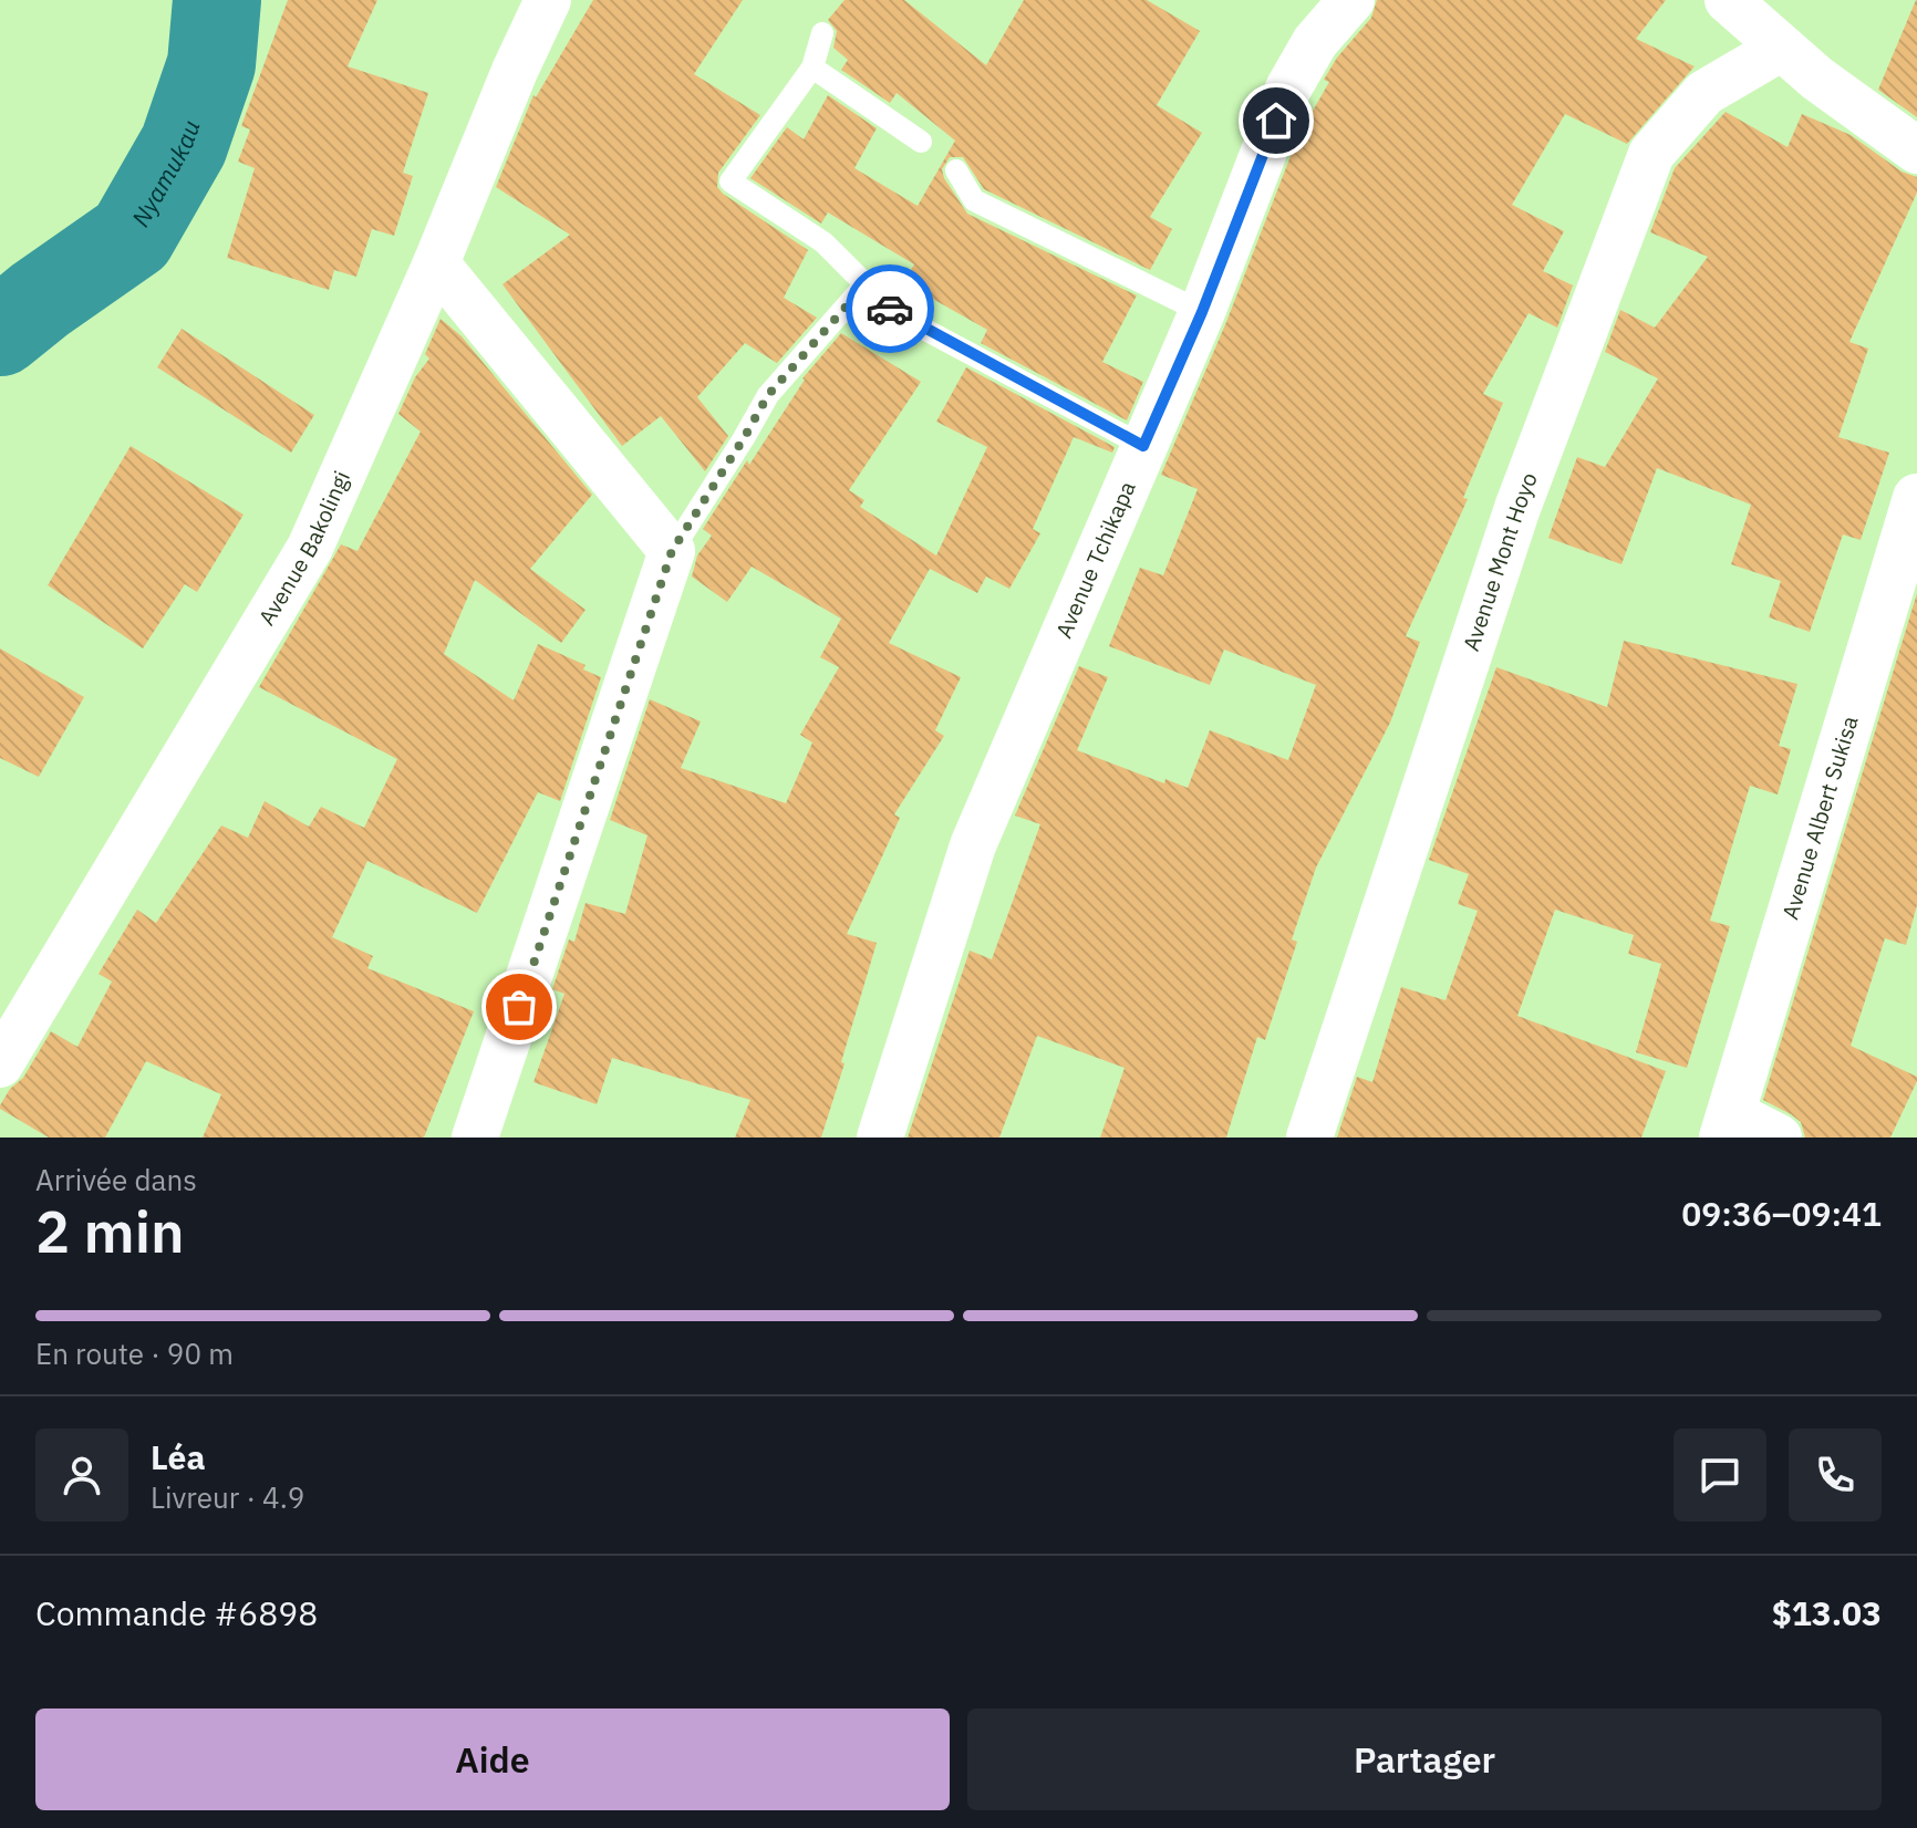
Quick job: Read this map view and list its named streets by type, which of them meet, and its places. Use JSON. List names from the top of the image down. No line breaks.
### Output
{"streets":{"street":["Avenue Bakolingi","Avenue Tchikapa","Avenue Mont Hoyo","Avenue Albert Sukisa"]},"water":["Nyamukau"],"page":{"heading":["2 min","Arrivée dans","09:36–09:41"],"panel":["Léa","Livreur · 4.9","Commande #6898","$13.03"],"bar":"En route · 90 m","buttons":["Aide","Partager"]}}
